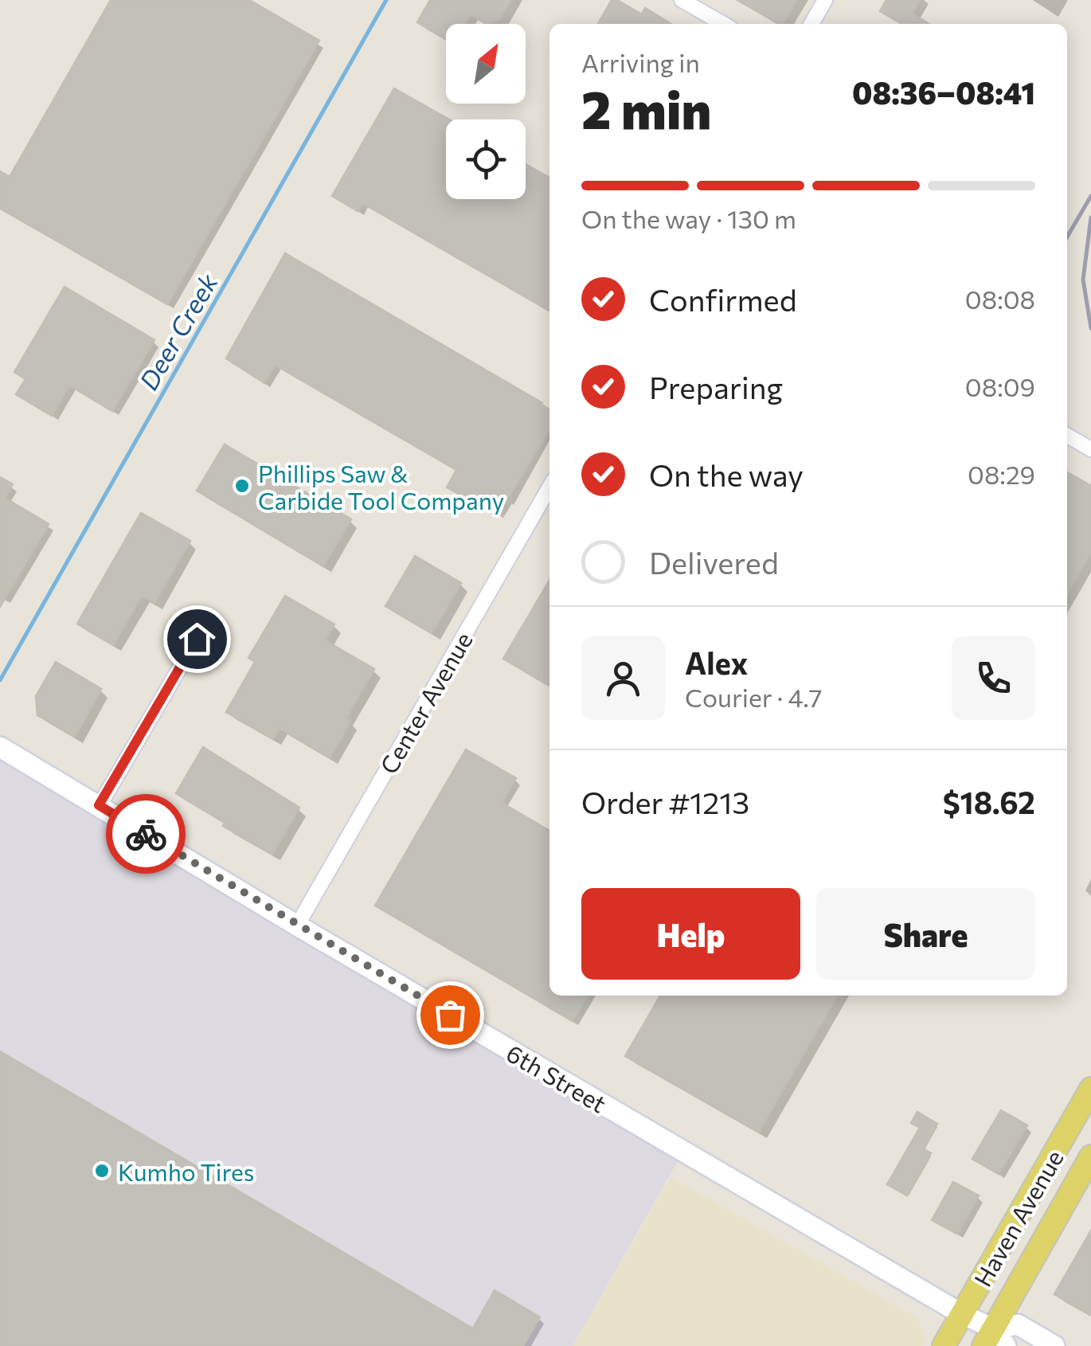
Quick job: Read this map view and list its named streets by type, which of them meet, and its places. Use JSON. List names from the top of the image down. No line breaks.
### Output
{"streets":{"main road":["6th Street","Haven Avenue"],"street":["Center Avenue"]},"crossings":[["Center Avenue","6th Street"],["6th Street","Haven Avenue"]],"water":["Deer Creek"],"places":["Phillips Saw & Carbide Tool Company","Kumho Tires"],"north":"top right","page":{"heading":["2 min","Arriving in","08:36–08:41"],"panel":["Alex","Courier · 4.7","Order #1213","$18.62"],"bar":"On the way · 130 m","list":[["Confirmed","08:08"],["Preparing","08:09"],["On the way","08:29"],"Delivered"],"buttons":["Help","Share"]}}
